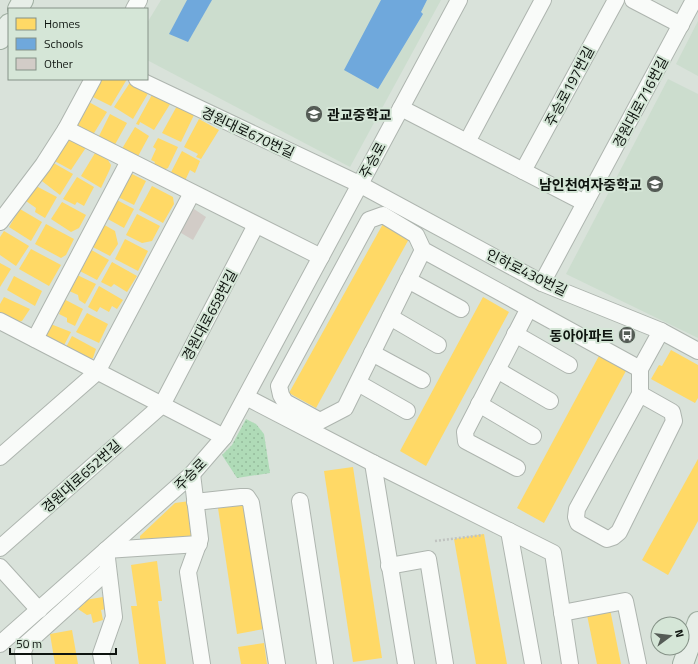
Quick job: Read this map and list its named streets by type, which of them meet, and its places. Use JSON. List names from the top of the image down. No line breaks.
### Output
{"streets":{"street":["주승로197번길","경원대로716번길","경원대로670번길","주승로","인하로430번길","경원대로658번길","경원대로652번길"]},"crossings":[["경원대로716번길","인하로430번길"],["경원대로670번길","주승로"],["경원대로670번길","인하로430번길"],["주승로","인하로430번길"],["경원대로658번길","경원대로652번길"]],"places":{"school or university":["관교중학교","남인천여자중학교"],"bus stop":["동아아파트"]},"legend":["Homes","Schools","Other"],"scale_bar":"50 m","north":"right"}
